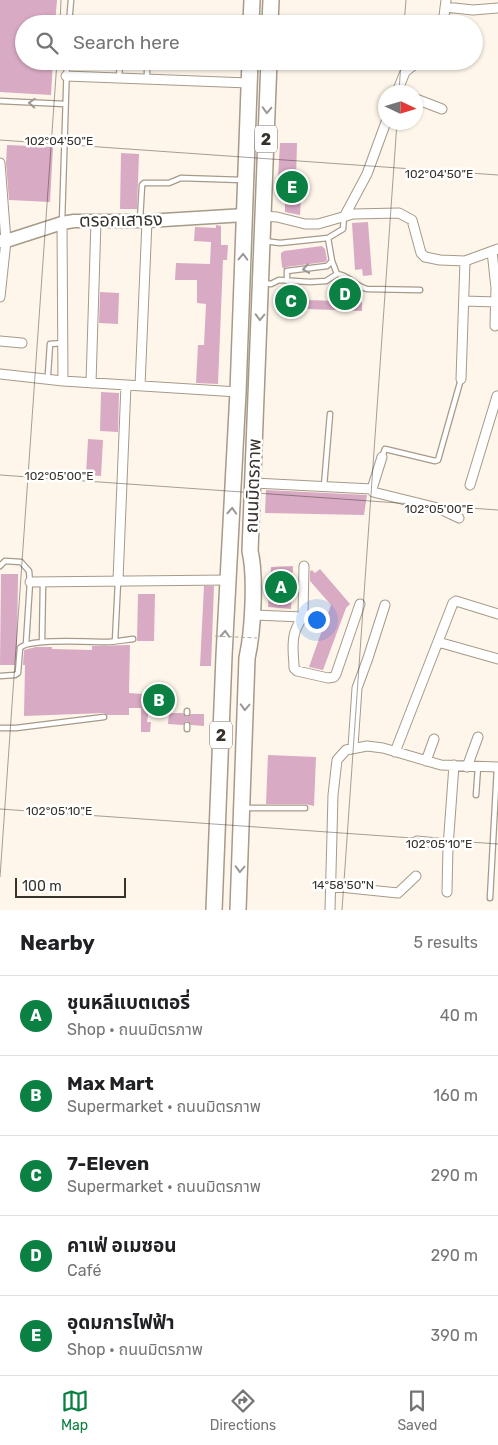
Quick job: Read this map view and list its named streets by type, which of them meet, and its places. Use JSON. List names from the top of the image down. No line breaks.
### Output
{"streets":{"highway":["2","ถนนมิตรภาพ"],"street":["ตรอกเสาธง"]},"crossings":[["ตรอกเสาธง","ถนนมิตรภาพ"]],"scale_bar":"100 m","north":"right","page":{"search":"Search here","pins":["E","D","C","A","B"],"scale":"100 m","heading":["Nearby","5 results"],"list":[{"mark":"A","name":"ชุนหลีแบตเตอรี่","note":"Shop · ถนนมิตรภาพ","value":"40 m"},{"mark":"B","name":"Max Mart","note":"Supermarket · ถนนมิตรภาพ","value":"160 m"},{"mark":"C","name":"7-Eleven","note":"Supermarket · ถนนมิตรภาพ","value":"290 m"},{"mark":"D","name":"คาเฟ่ อเมซอน","note":"Café","value":"290 m"},{"mark":"E","name":"อุดมการไฟฟ้า","note":"Shop · ถนนมิตรภาพ","value":"390 m"}],"nav":["Map","Directions","Saved"]},"coordinates":["102°04'50\"E","102°05'00\"E","102°05'10\"E","14°58'50\"N"]}
